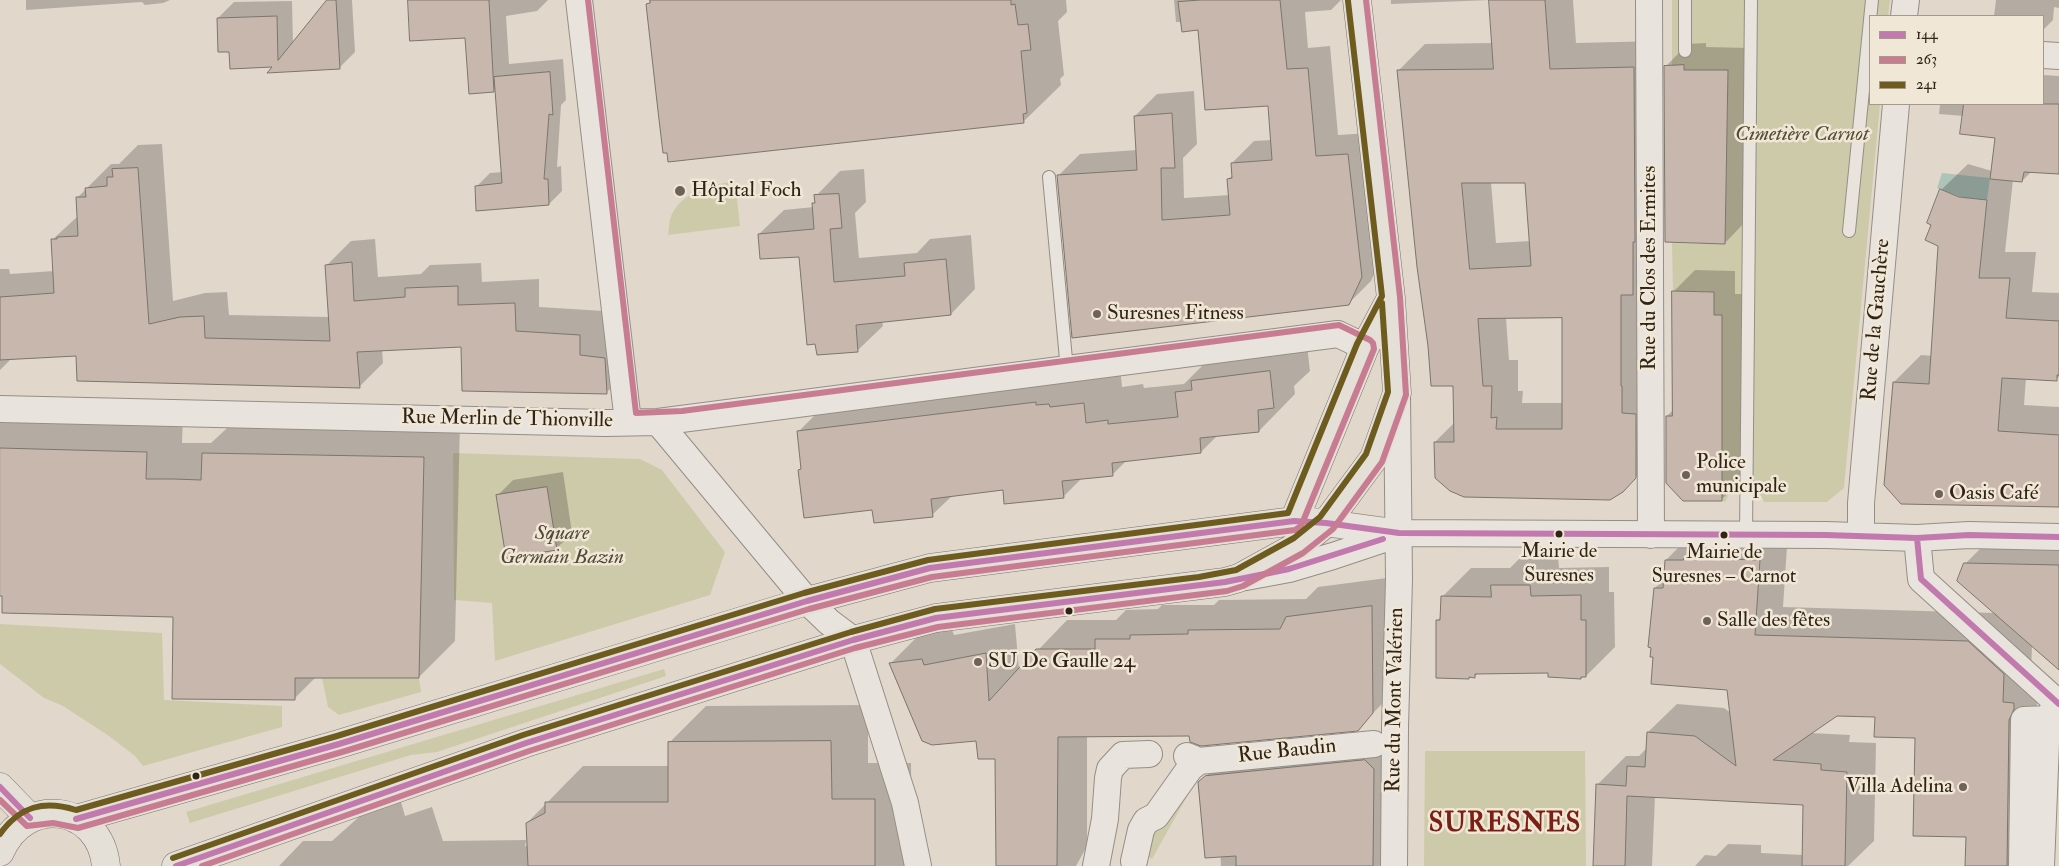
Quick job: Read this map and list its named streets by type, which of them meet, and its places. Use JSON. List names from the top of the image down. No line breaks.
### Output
{"streets":{"street":["Rue du Clos des Ermites","Rue de la Gauchère","Rue Merlin de Thionville","Rue du Mont Valérien","Rue Baudin"]},"districts":["SURESNES"],"parks":["Cimetière Carnot","Square Germain Bazin"],"places":["Hôpital Foch","Suresnes Fitness","Police municipale","Oasis Café","Mairie de Suresnes","Mairie de Suresnes – Carnot","Salle des fêtes","SU De Gaulle 24","Villa Adelina"],"lines":["transit line 263","transit line 241","transit line 144"],"legend":["144","263","241"]}
